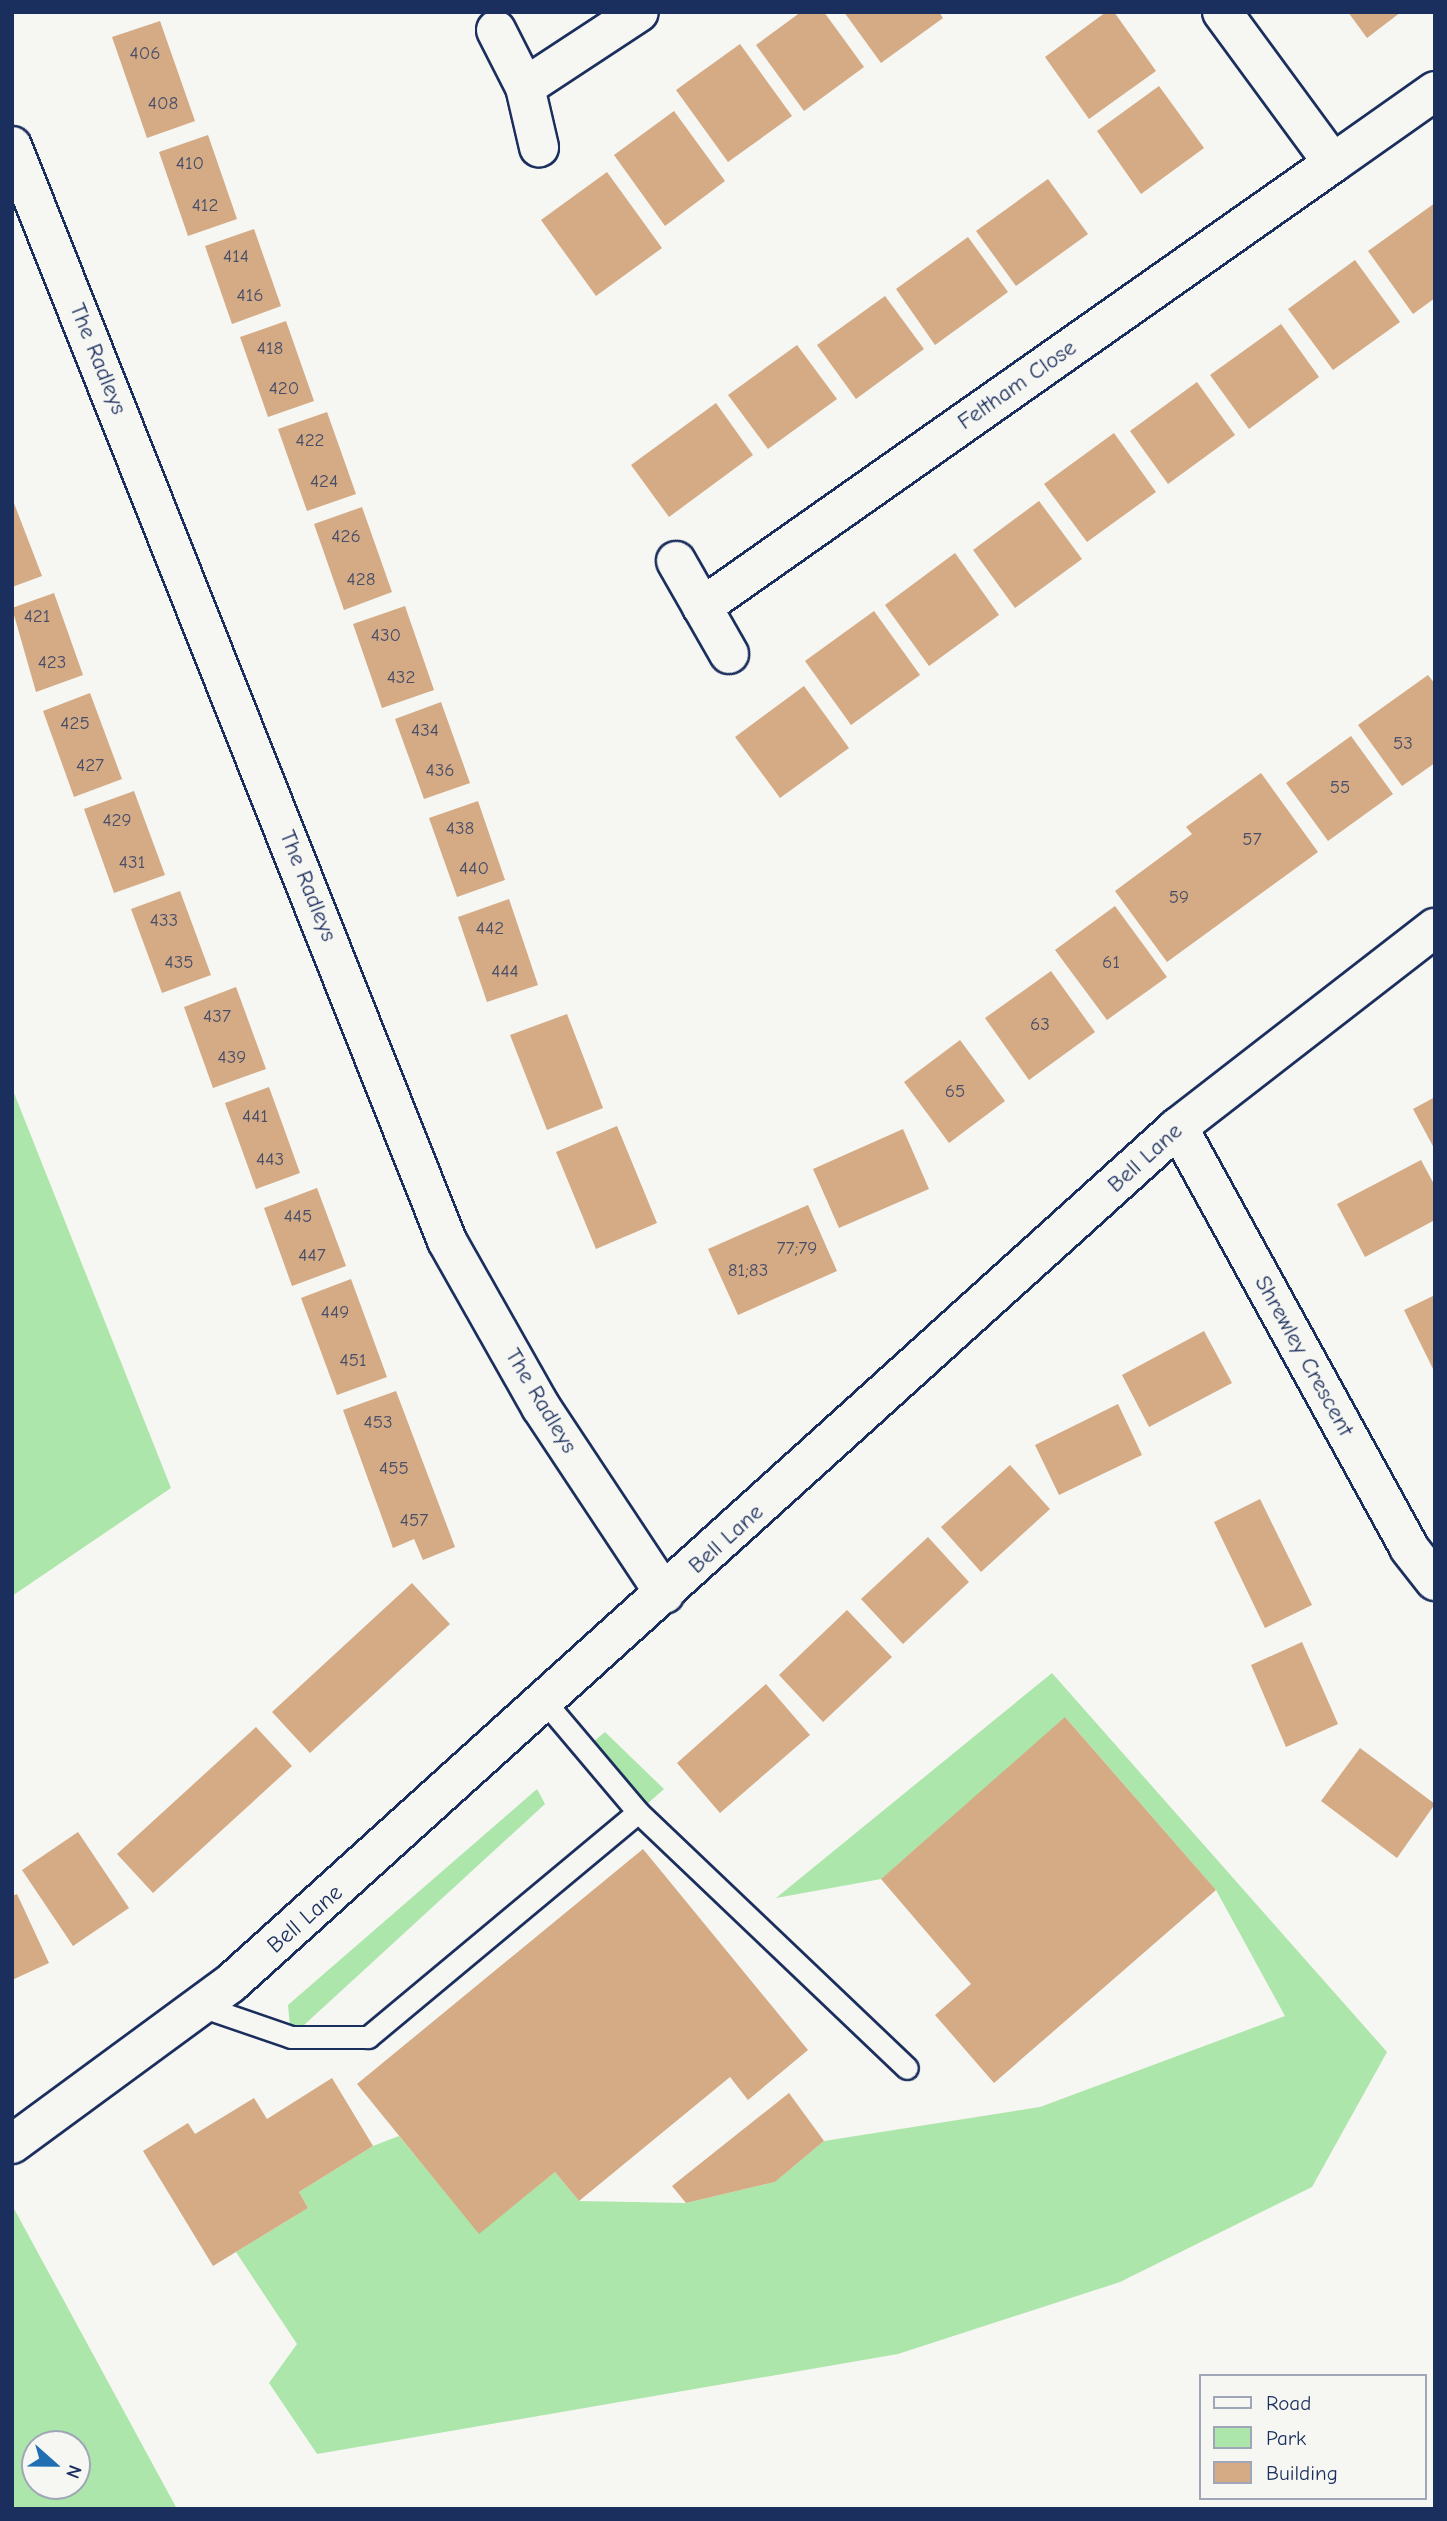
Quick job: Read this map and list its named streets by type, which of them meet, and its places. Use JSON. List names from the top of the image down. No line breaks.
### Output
{"streets":{"street":["The Radleys","Feltham Close","Bell Lane","Shrewley Crescent"]},"crossings":[["The Radleys","Bell Lane"],["Bell Lane","Shrewley Crescent"]],"house_numbers":["406","408","410","412","414","416","418","420","422","424","426","428","421","430","423","432","425","434","53","427","436","55","429","438","57","431","440","59","433","442","435","61","444","437","63","439","65","441","443","445","77;79","447","81;83","449","451","453","455","457"],"legend":["Road","Park","Building"],"north":"right"}
